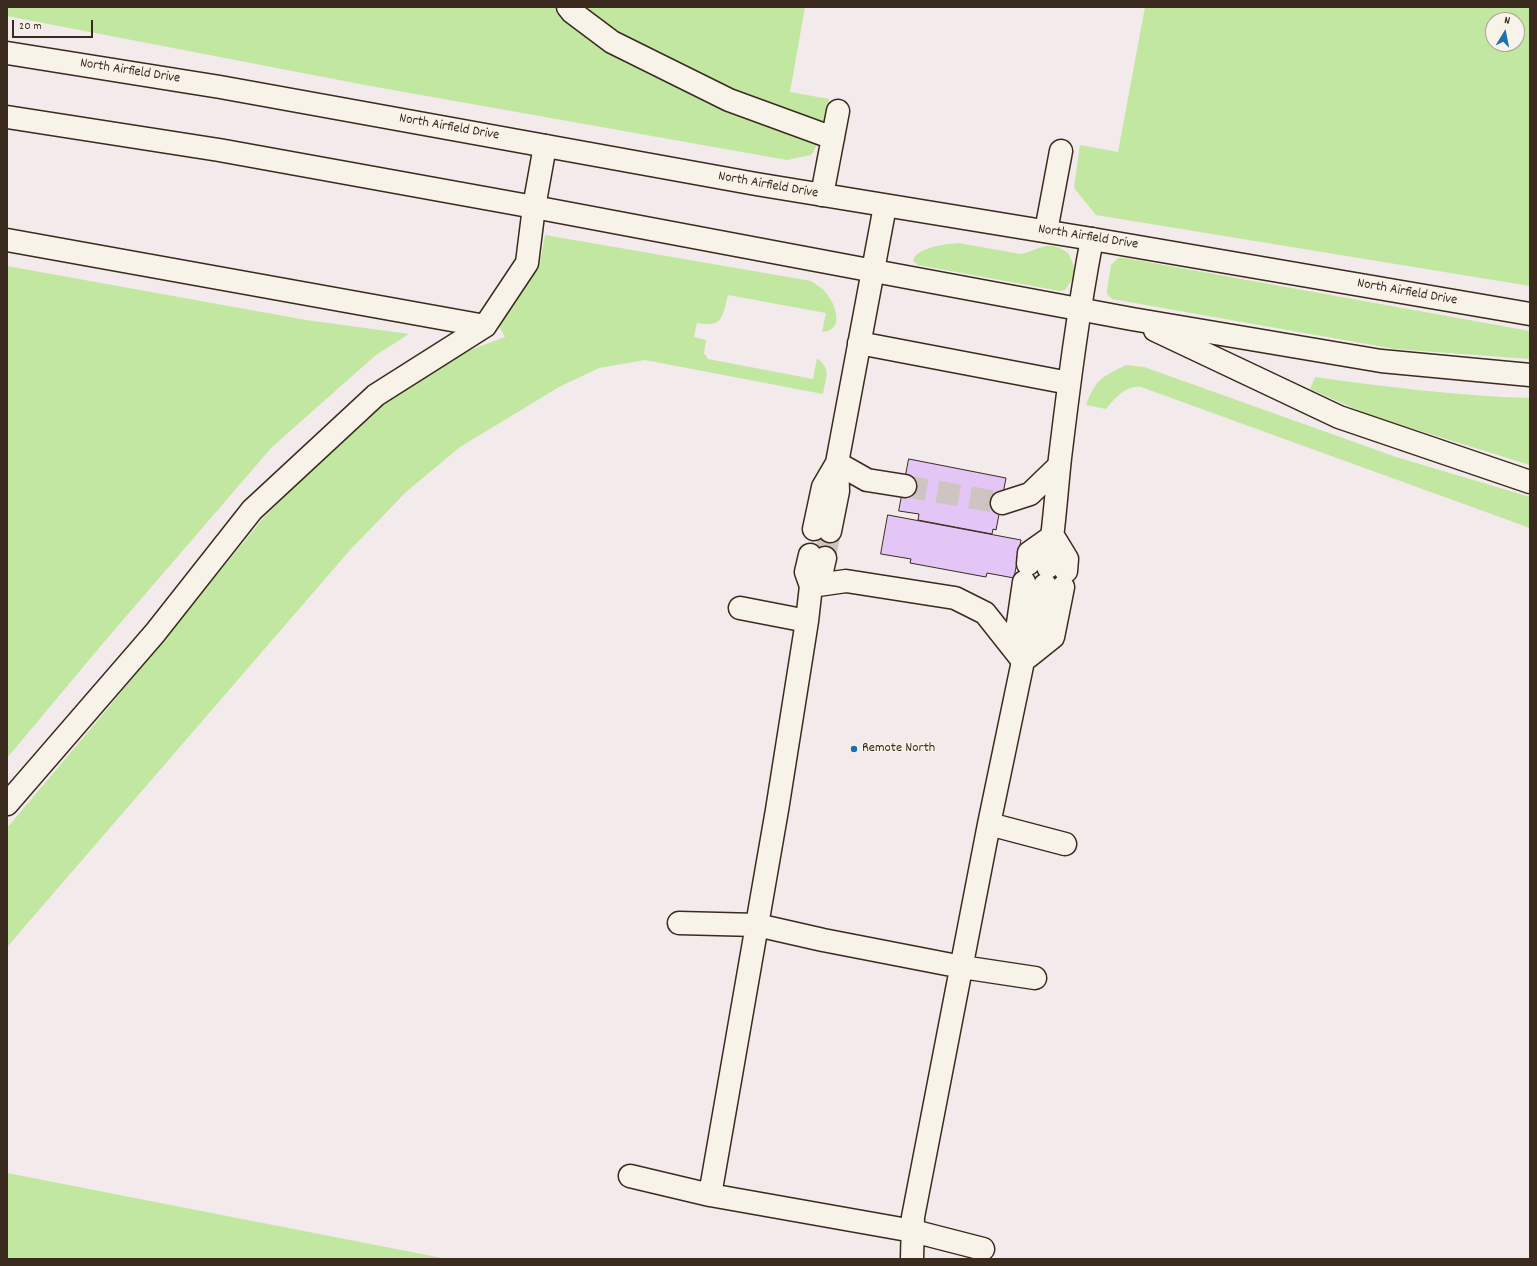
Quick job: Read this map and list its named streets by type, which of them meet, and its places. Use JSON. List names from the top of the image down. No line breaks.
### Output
{"streets":{"main road":["North Airfield Drive"]},"places":["Remote North"],"scale_bar":"20 m","north":"top"}
